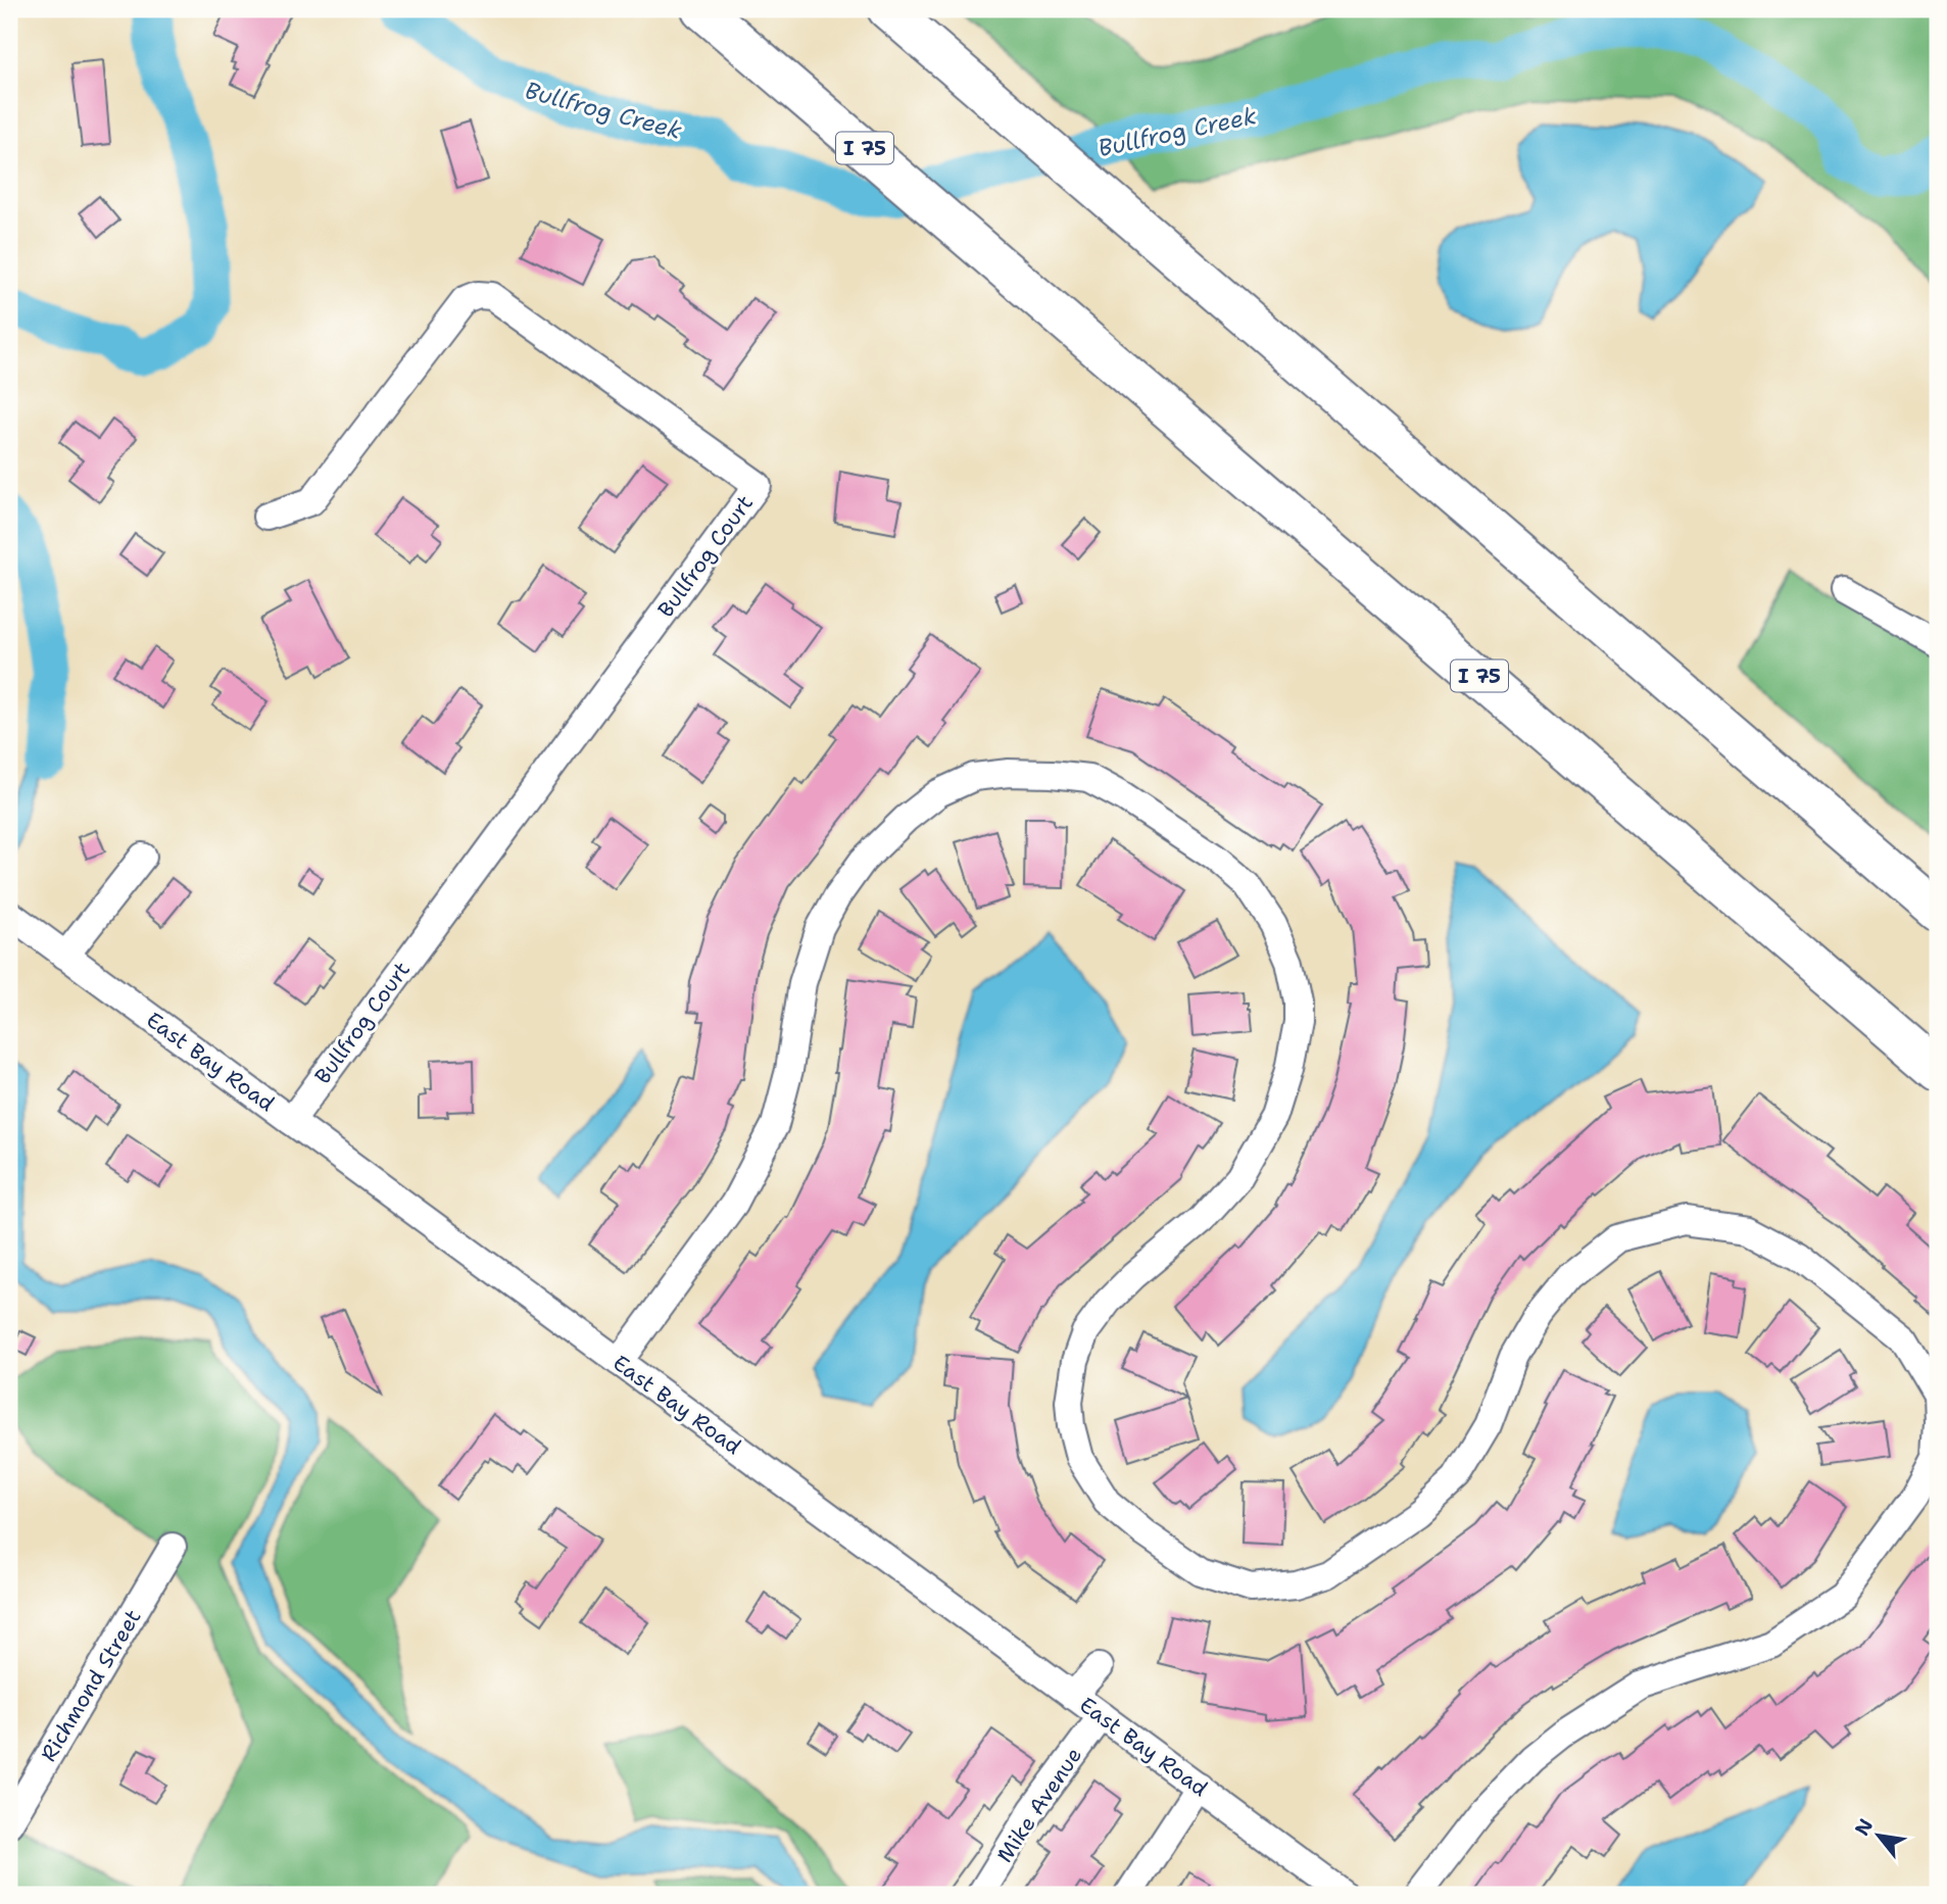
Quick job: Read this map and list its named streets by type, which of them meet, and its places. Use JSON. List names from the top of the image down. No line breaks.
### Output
{"streets":{"highway":["I 75"],"street":["Bullfrog Court","East Bay Road","Richmond Street","Mike Avenue"]},"crossings":[["Bullfrog Court","East Bay Road"],["East Bay Road","Mike Avenue"]],"water":["Bullfrog Creek"],"north":"top left"}
